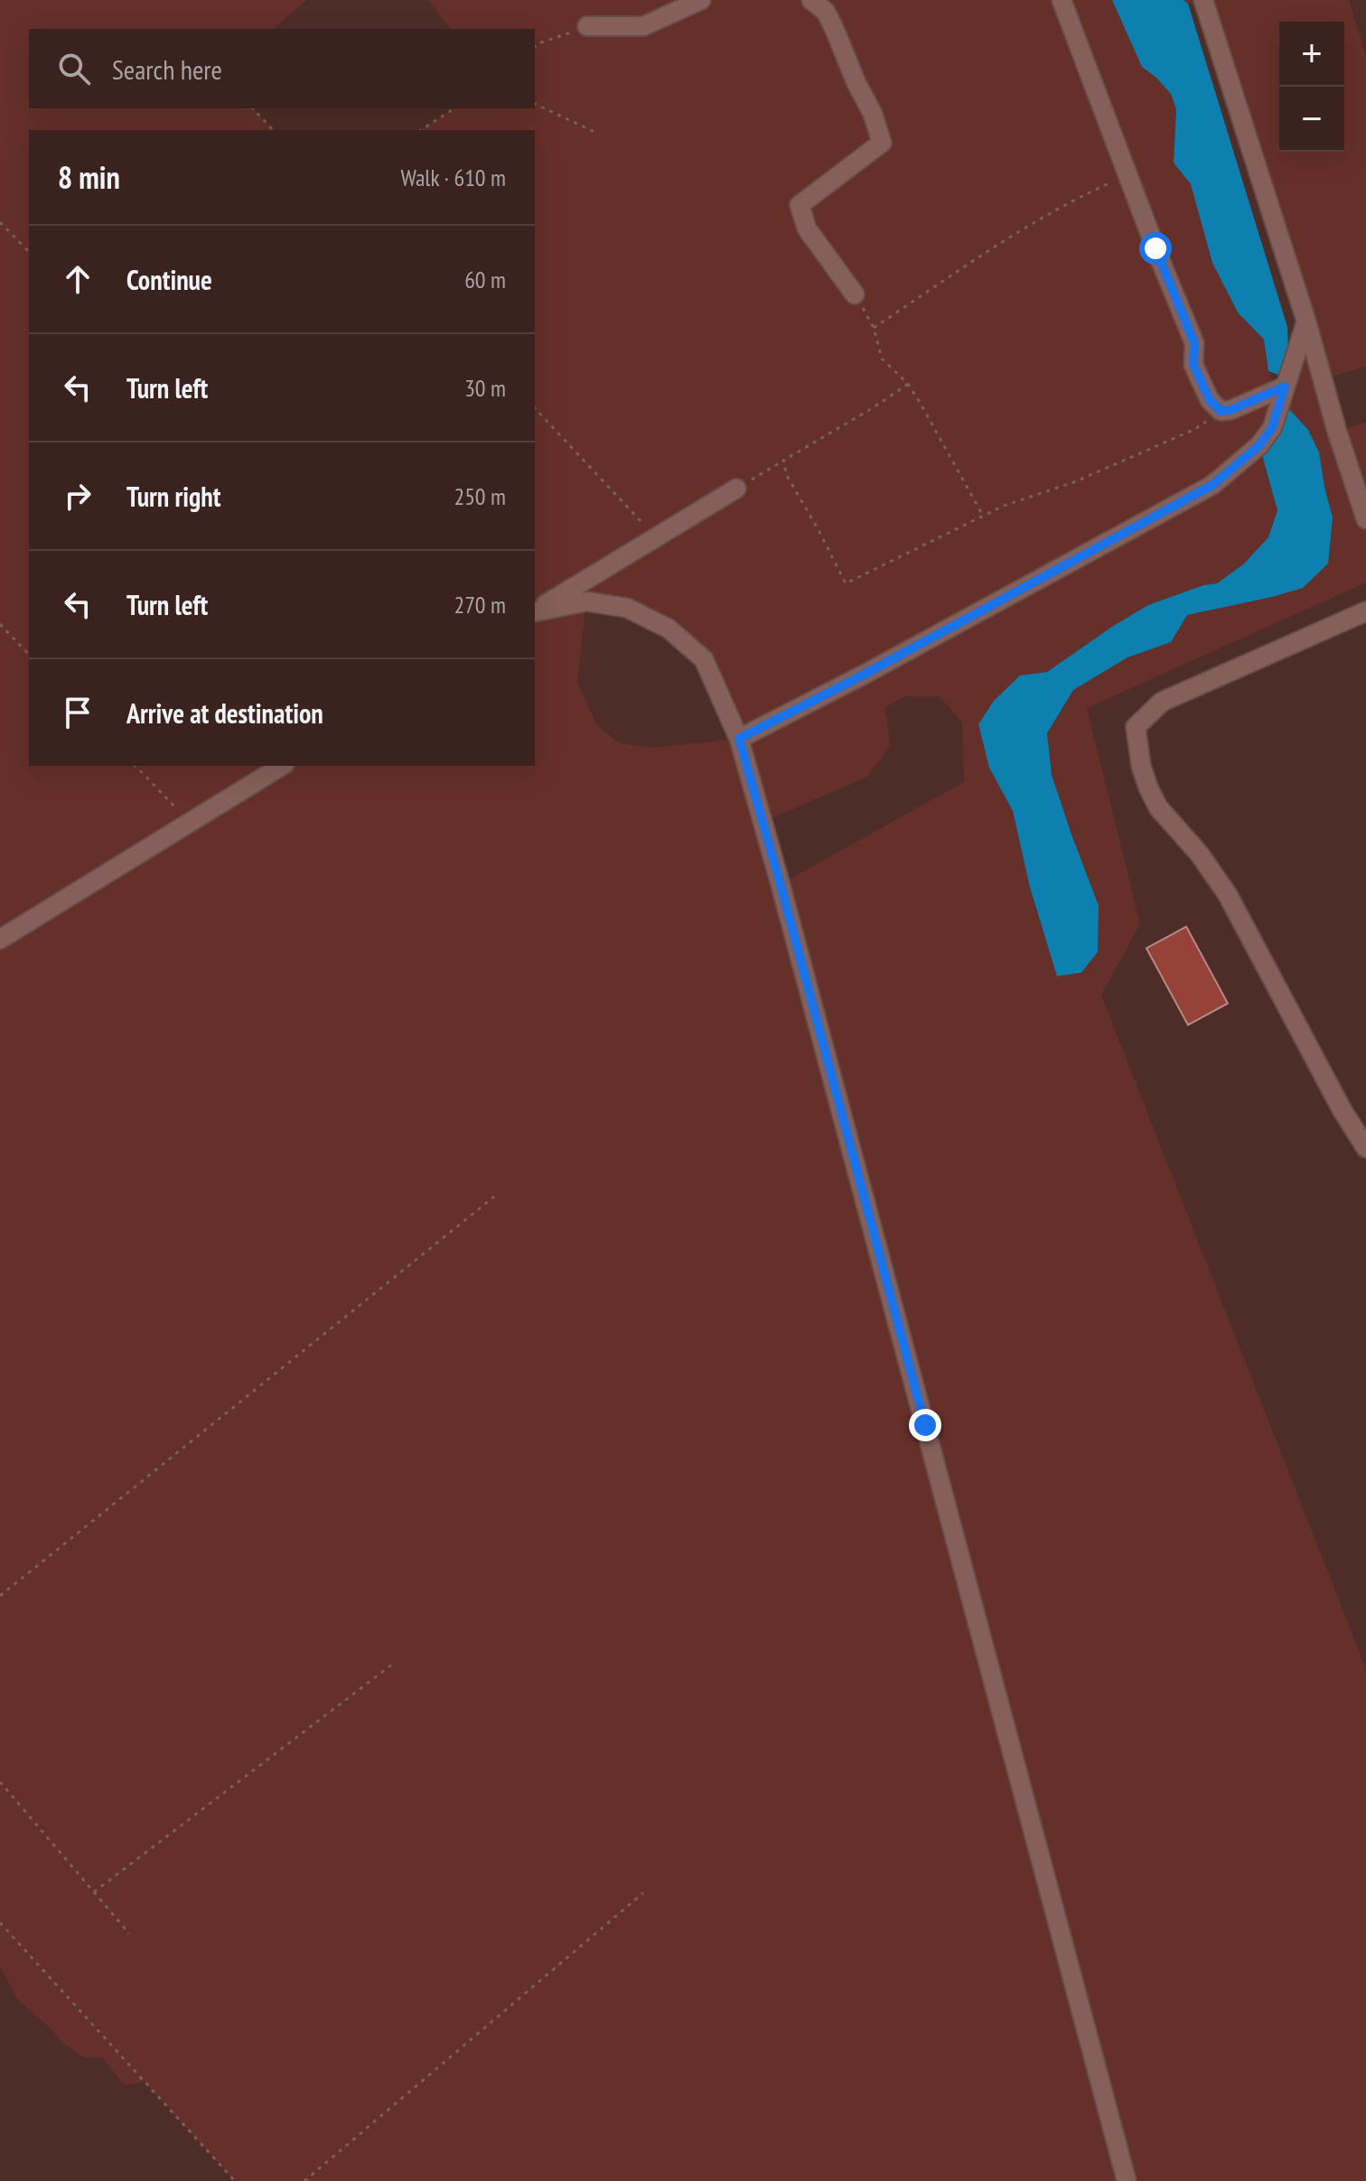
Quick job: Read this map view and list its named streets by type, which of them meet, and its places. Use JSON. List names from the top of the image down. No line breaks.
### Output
{"page":{"map_buttons":["+","−"],"search":"Search here","heading":["8 min","Walk · 610 m"],"list":[["Continue","60 m"],["Turn left","30 m"],["Turn right","250 m"],["Turn left","270 m"],"Arrive at destination"]}}
